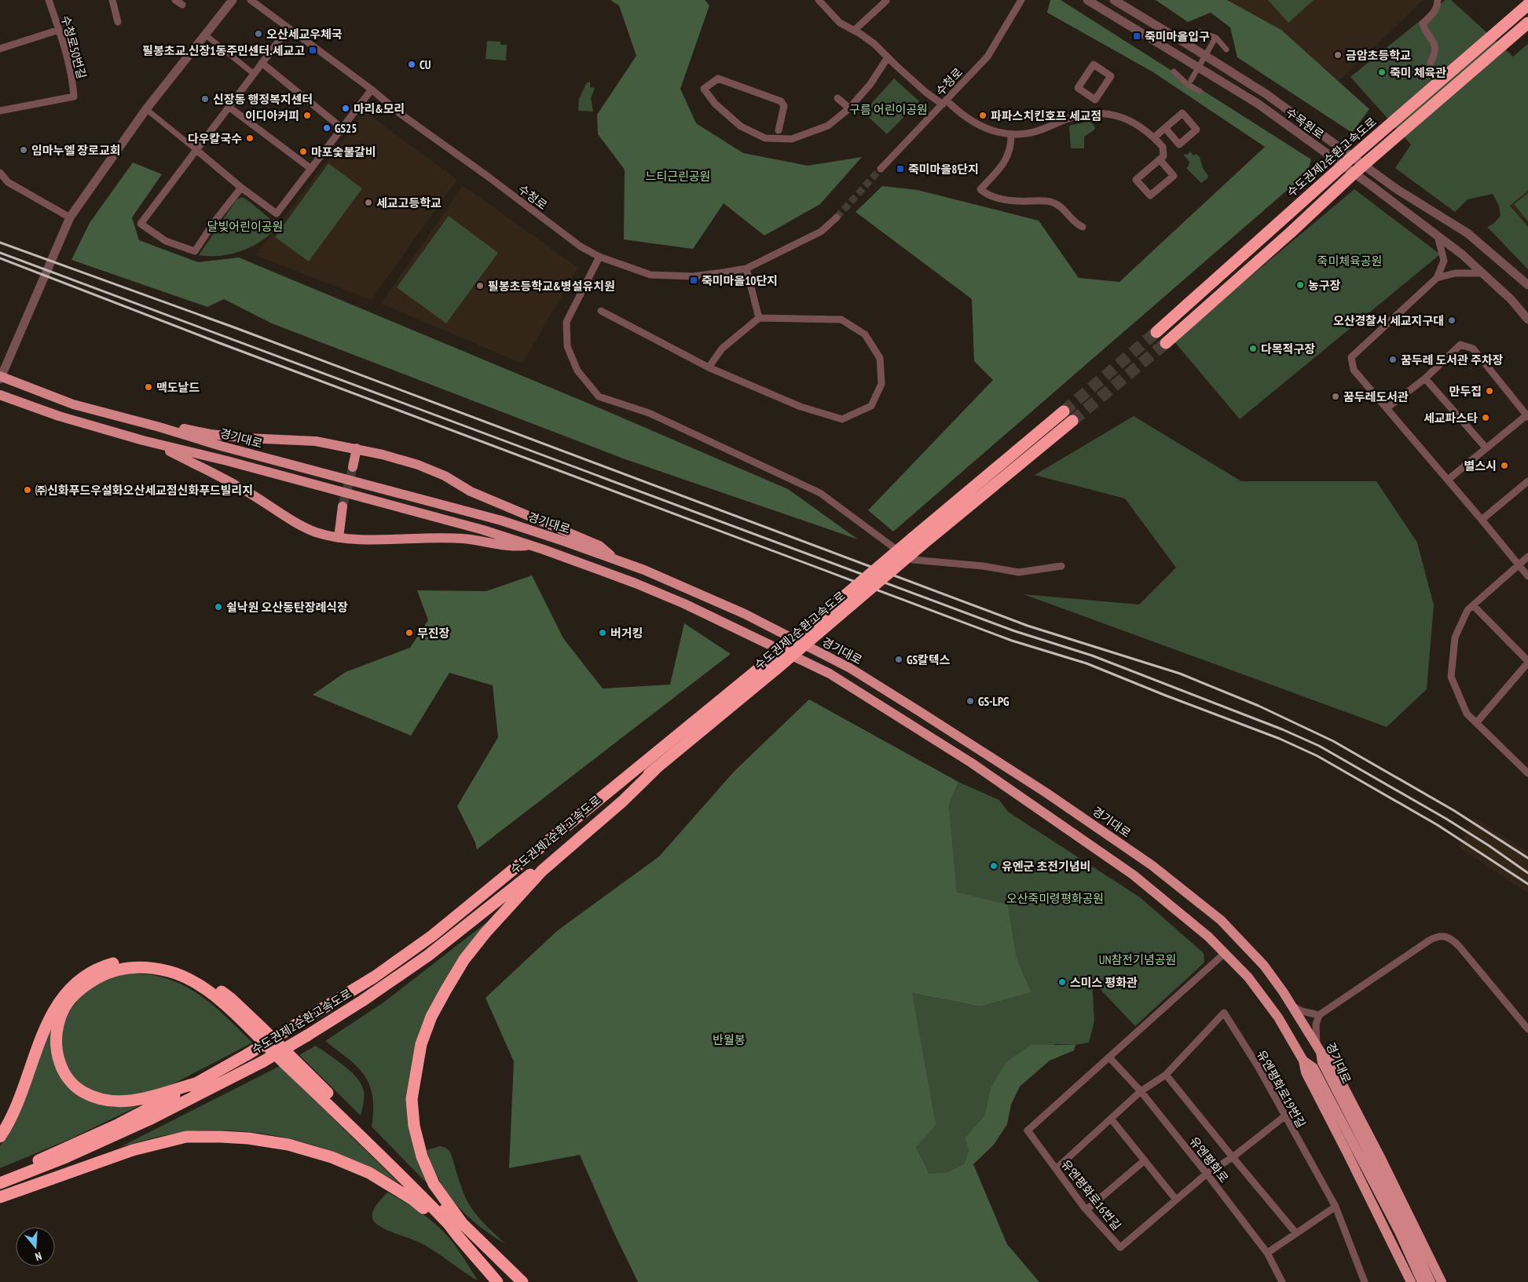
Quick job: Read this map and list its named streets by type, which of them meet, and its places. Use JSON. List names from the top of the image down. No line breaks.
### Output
{"streets":{"highway":["수도권제2순환고속도로"],"main road":["경기대로"],"street":["수청로50번길","수청로","수목원로","유엔평화로19번길","유엔평화로","유엔평화로16번길"]},"crossings":[["유엔평화로19번길","유엔평화로"],["유엔평화로19번길","유엔평화로16번길"],["유엔평화로","유엔평화로16번길"]],"parks":["구름 어린이공원","느티근린공원","달빛어린이공원","죽미체육공원","오산죽미령평화공원","UN참전기념공원","반월봉"],"places":{"other":["오산세교우체국","금암초등학교","CU","죽미 체육관","신장동 행정복지센터","마리&모리","이디아커피","파파스치킨호프 세교점","GS25","다우칼국수","임마누엘 장로교회","마포숯불갈비","세교고등학교","농구장","필봉초등학교&병설유치원","오산경찰서 세교지구대","다목적구장","꿈두레 도서관 주차장","맥도날드","만두집","꿈두레도서관","세교파스타","별스시","㈜신화푸드우설화오산세교점신화푸드빌리지","쉴낙원 오산동탄장례식장","무진장","버거킹","GS칼텍스","GS-LPG","유엔군 초전기념비","스미스 평화관"],"transit":["죽미마을입구","필봉초교.신장1동주민센터.세교고","죽미마을8단지","죽미마을10단지"]},"north":"bottom"}
